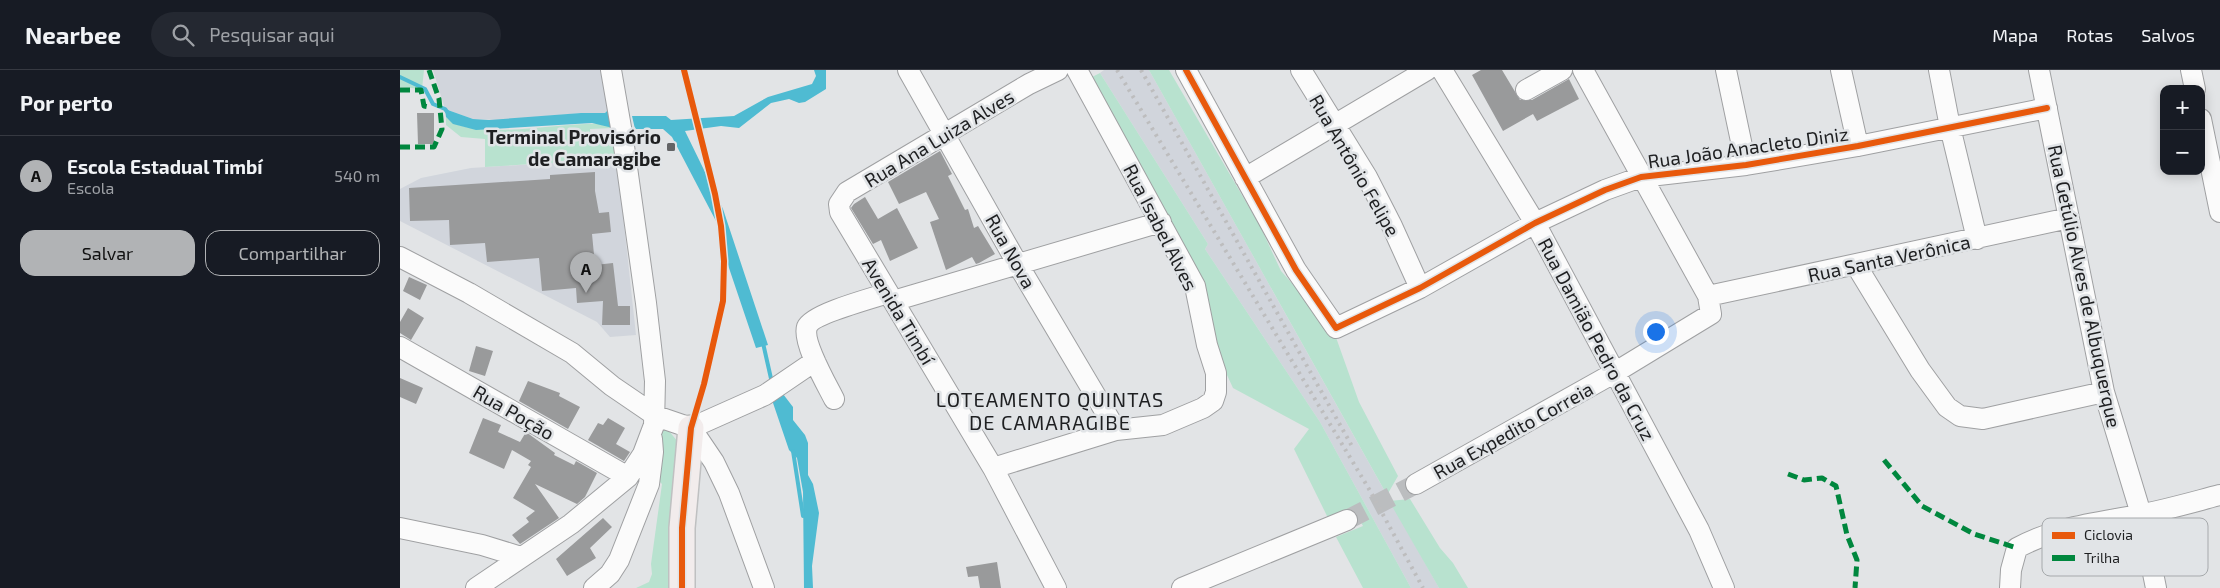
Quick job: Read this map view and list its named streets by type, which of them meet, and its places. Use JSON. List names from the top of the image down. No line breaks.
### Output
{"streets":{"street":["Rua Ana Luiza Alves","Rua João Anacleto Diniz","Rua Antônio Felipe","Rua Isabel Alves","Rua Nova","Rua Santa Verônica","Rua Getúlio Alves de Albuquerque","Avenida Timbí","Rua Damião Pedro da Cruz","Rua Poção","Rua Expedito Correia"]},"crossings":[["Rua Ana Luiza Alves","Rua Nova"],["Rua Ana Luiza Alves","Avenida Timbí"],["Rua João Anacleto Diniz","Rua Antônio Felipe"],["Rua João Anacleto Diniz","Rua Getúlio Alves de Albuquerque"],["Rua João Anacleto Diniz","Rua Damião Pedro da Cruz"],["Rua Isabel Alves","Rua Nova"],["Rua Isabel Alves","Avenida Timbí"],["Rua Santa Verônica","Rua Getúlio Alves de Albuquerque"],["Rua Santa Verônica","Rua Expedito Correia"],["Rua Damião Pedro da Cruz","Rua Expedito Correia"]],"districts":["LOTEAMENTO QUINTAS DE CAMARAGIBE"],"places":{"transit":["Terminal Provisório de Camaragibe"]},"legend":["Ciclovia","Trilha"],"page":{"header":"Nearbee","search":"Pesquisar aqui","nav":["Mapa","Rotas","Salvos"],"heading":"Por perto","map_buttons":["+","−"],"list":[{"mark":"A","name":"Escola Estadual Timbí","note":"Escola","value":"540 m"}],"buttons":["Salvar","Compartilhar"],"pins":"A"}}
